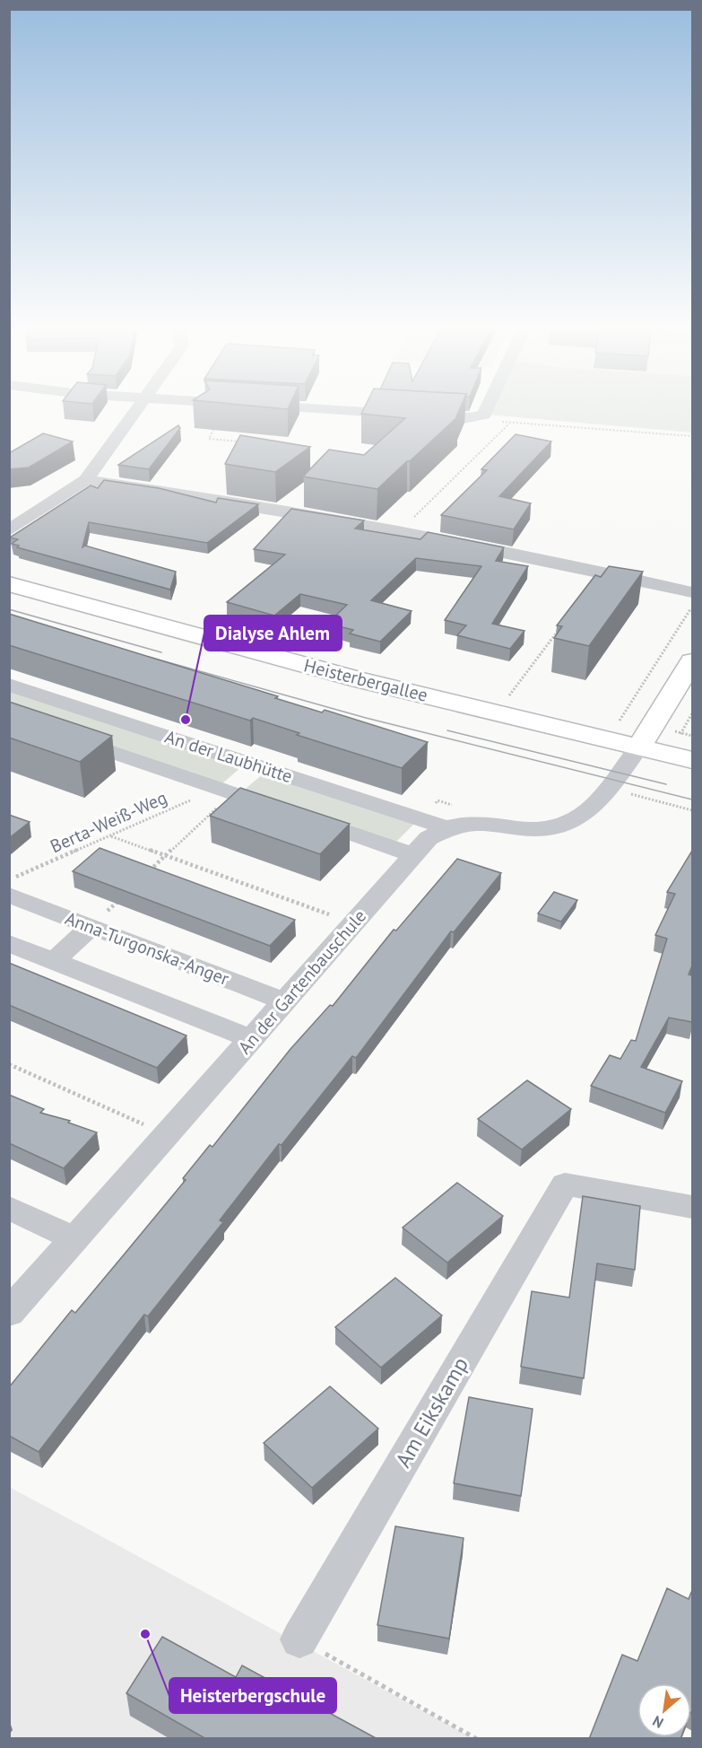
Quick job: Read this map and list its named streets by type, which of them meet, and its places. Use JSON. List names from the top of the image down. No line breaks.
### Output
{"streets":{"main road":["Heisterbergallee"],"street":["An der Laubhütte","Anna-Turgonska-Anger","An der Gartenbauschule","Am Eikskamp"],"path":["Berta-Weiß-Weg"]},"crossings":[["Heisterbergallee","An der Gartenbauschule"],["An der Laubhütte","Berta-Weiß-Weg"],["An der Laubhütte","An der Gartenbauschule"],["Anna-Turgonska-Anger","An der Gartenbauschule"]],"places":["Dialyse Ahlem","Heisterbergschule"],"north":"bottom left"}
